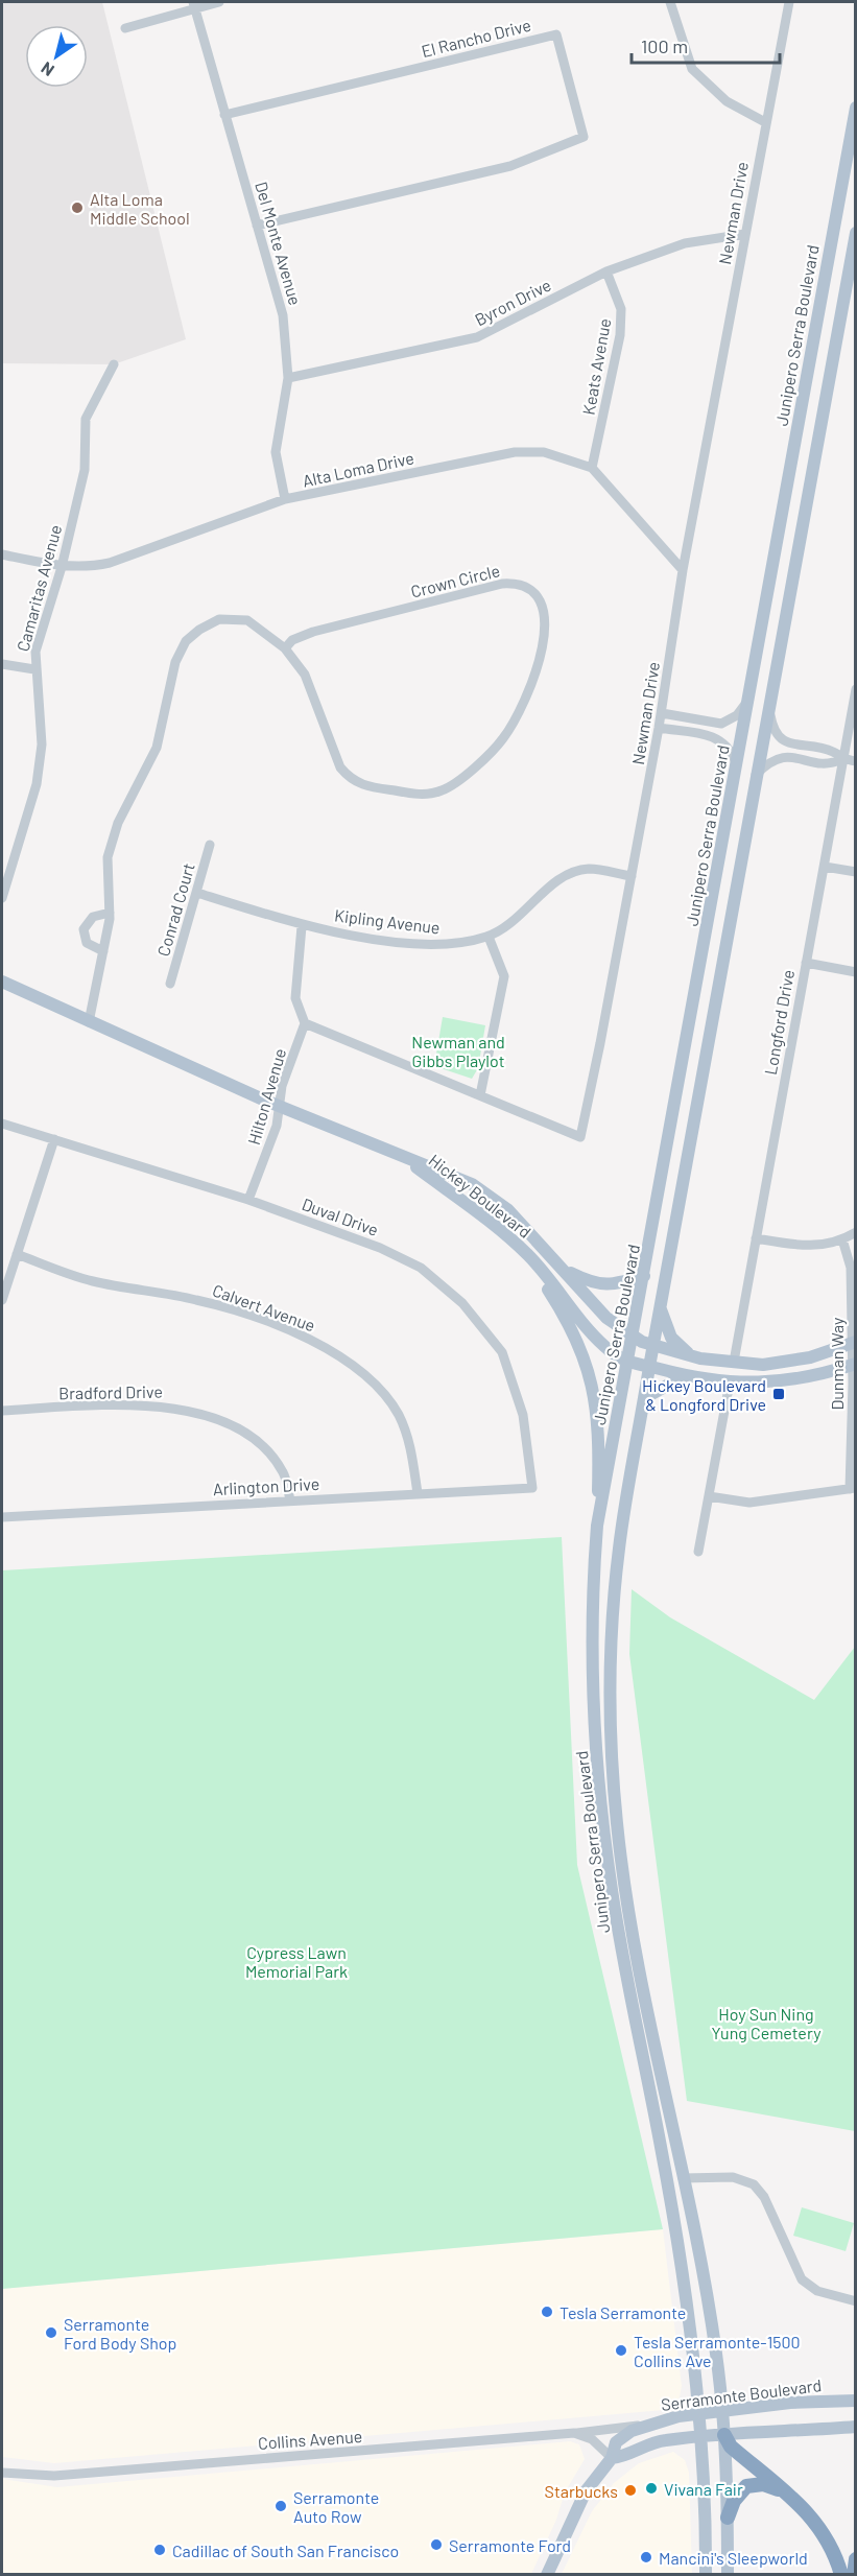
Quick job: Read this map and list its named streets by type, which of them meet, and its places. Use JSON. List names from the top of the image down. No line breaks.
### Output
{"streets":{"main road":["Junipero Serra Boulevard","Hickey Boulevard","Serramonte Boulevard"],"street":["El Rancho Drive","Newman Drive","Del Monte Avenue","Byron Drive","Keats Avenue","Alta Loma Drive","Crown Circle","Camaritas Avenue","Conrad Court","Kipling Avenue","Longford Drive","Hilton Avenue","Duval Drive","Calvert Avenue","Dunman Way","Bradford Drive","Arlington Drive","Collins Avenue"]},"crossings":[["El Rancho Drive","Del Monte Avenue"],["Newman Drive","Byron Drive"],["Newman Drive","Kipling Avenue"],["Newman Drive","Hilton Avenue"],["Del Monte Avenue","Byron Drive"],["Del Monte Avenue","Alta Loma Drive"],["Byron Drive","Keats Avenue"],["Junipero Serra Boulevard","Hickey Boulevard"],["Junipero Serra Boulevard","Serramonte Boulevard"],["Keats Avenue","Alta Loma Drive"],["Alta Loma Drive","Camaritas Avenue"],["Crown Circle","Hickey Boulevard"],["Conrad Court","Kipling Avenue"],["Longford Drive","Hickey Boulevard"],["Hilton Avenue","Hickey Boulevard"],["Hilton Avenue","Duval Drive"],["Duval Drive","Arlington Drive"],["Calvert Avenue","Arlington Drive"],["Bradford Drive","Arlington Drive"],["Serramonte Boulevard","Collins Avenue"]],"parks":["Newman and Gibbs Playlot","Cypress Lawn Memorial Park","Hoy Sun Ning Yung Cemetery"],"places":{"other":["Alta Loma Middle School","Tesla Serramonte","Serramonte Ford Body Shop","Tesla Serramonte-1500 Collins Ave","Vivana Fair","Starbucks","Serramonte Auto Row","Serramonte Ford","Cadillac of South San Francisco","Mancini's Sleepworld"],"transit":["Hickey Boulevard & Longford Drive"]},"scale_bar":"100 m","north":"bottom left"}
